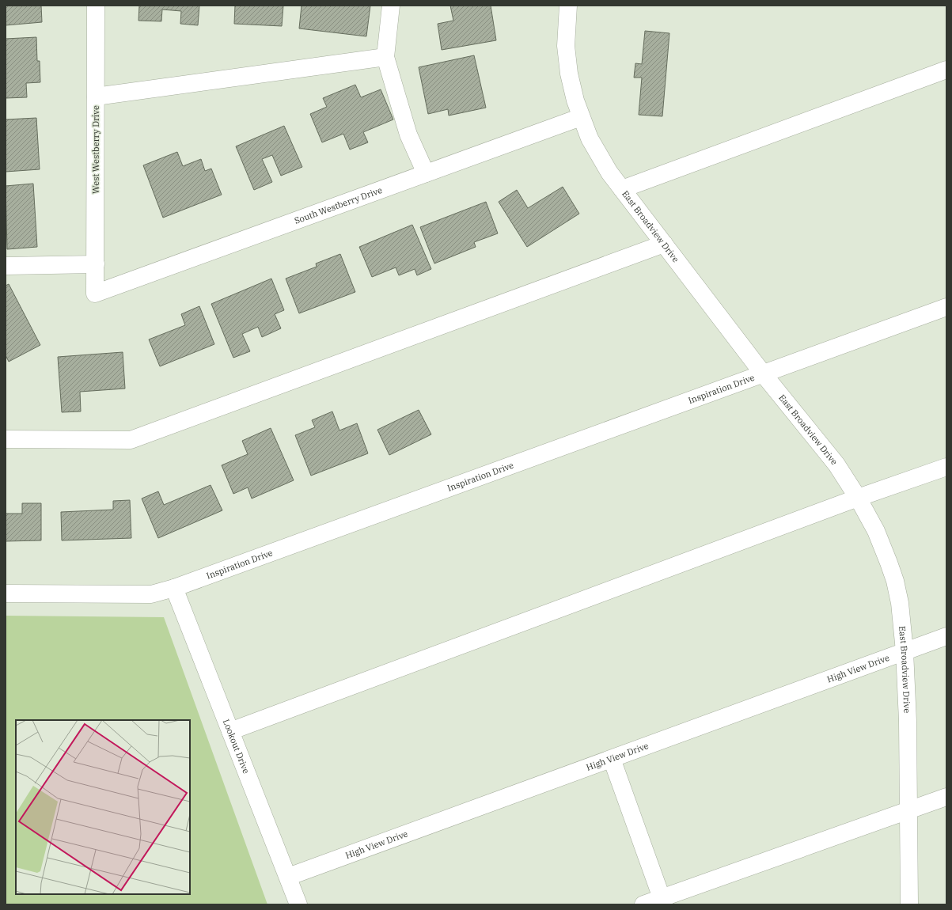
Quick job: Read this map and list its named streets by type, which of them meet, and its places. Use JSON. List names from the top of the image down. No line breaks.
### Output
{"streets":{"street":["West Westberry Drive","South Westberry Drive","East Broadview Drive","Inspiration Drive","High View Drive","Lookout Drive"]},"crossings":[["West Westberry Drive","South Westberry Drive"],["South Westberry Drive","East Broadview Drive"],["East Broadview Drive","Inspiration Drive"],["East Broadview Drive","High View Drive"],["Inspiration Drive","Lookout Drive"],["High View Drive","Lookout Drive"]]}
